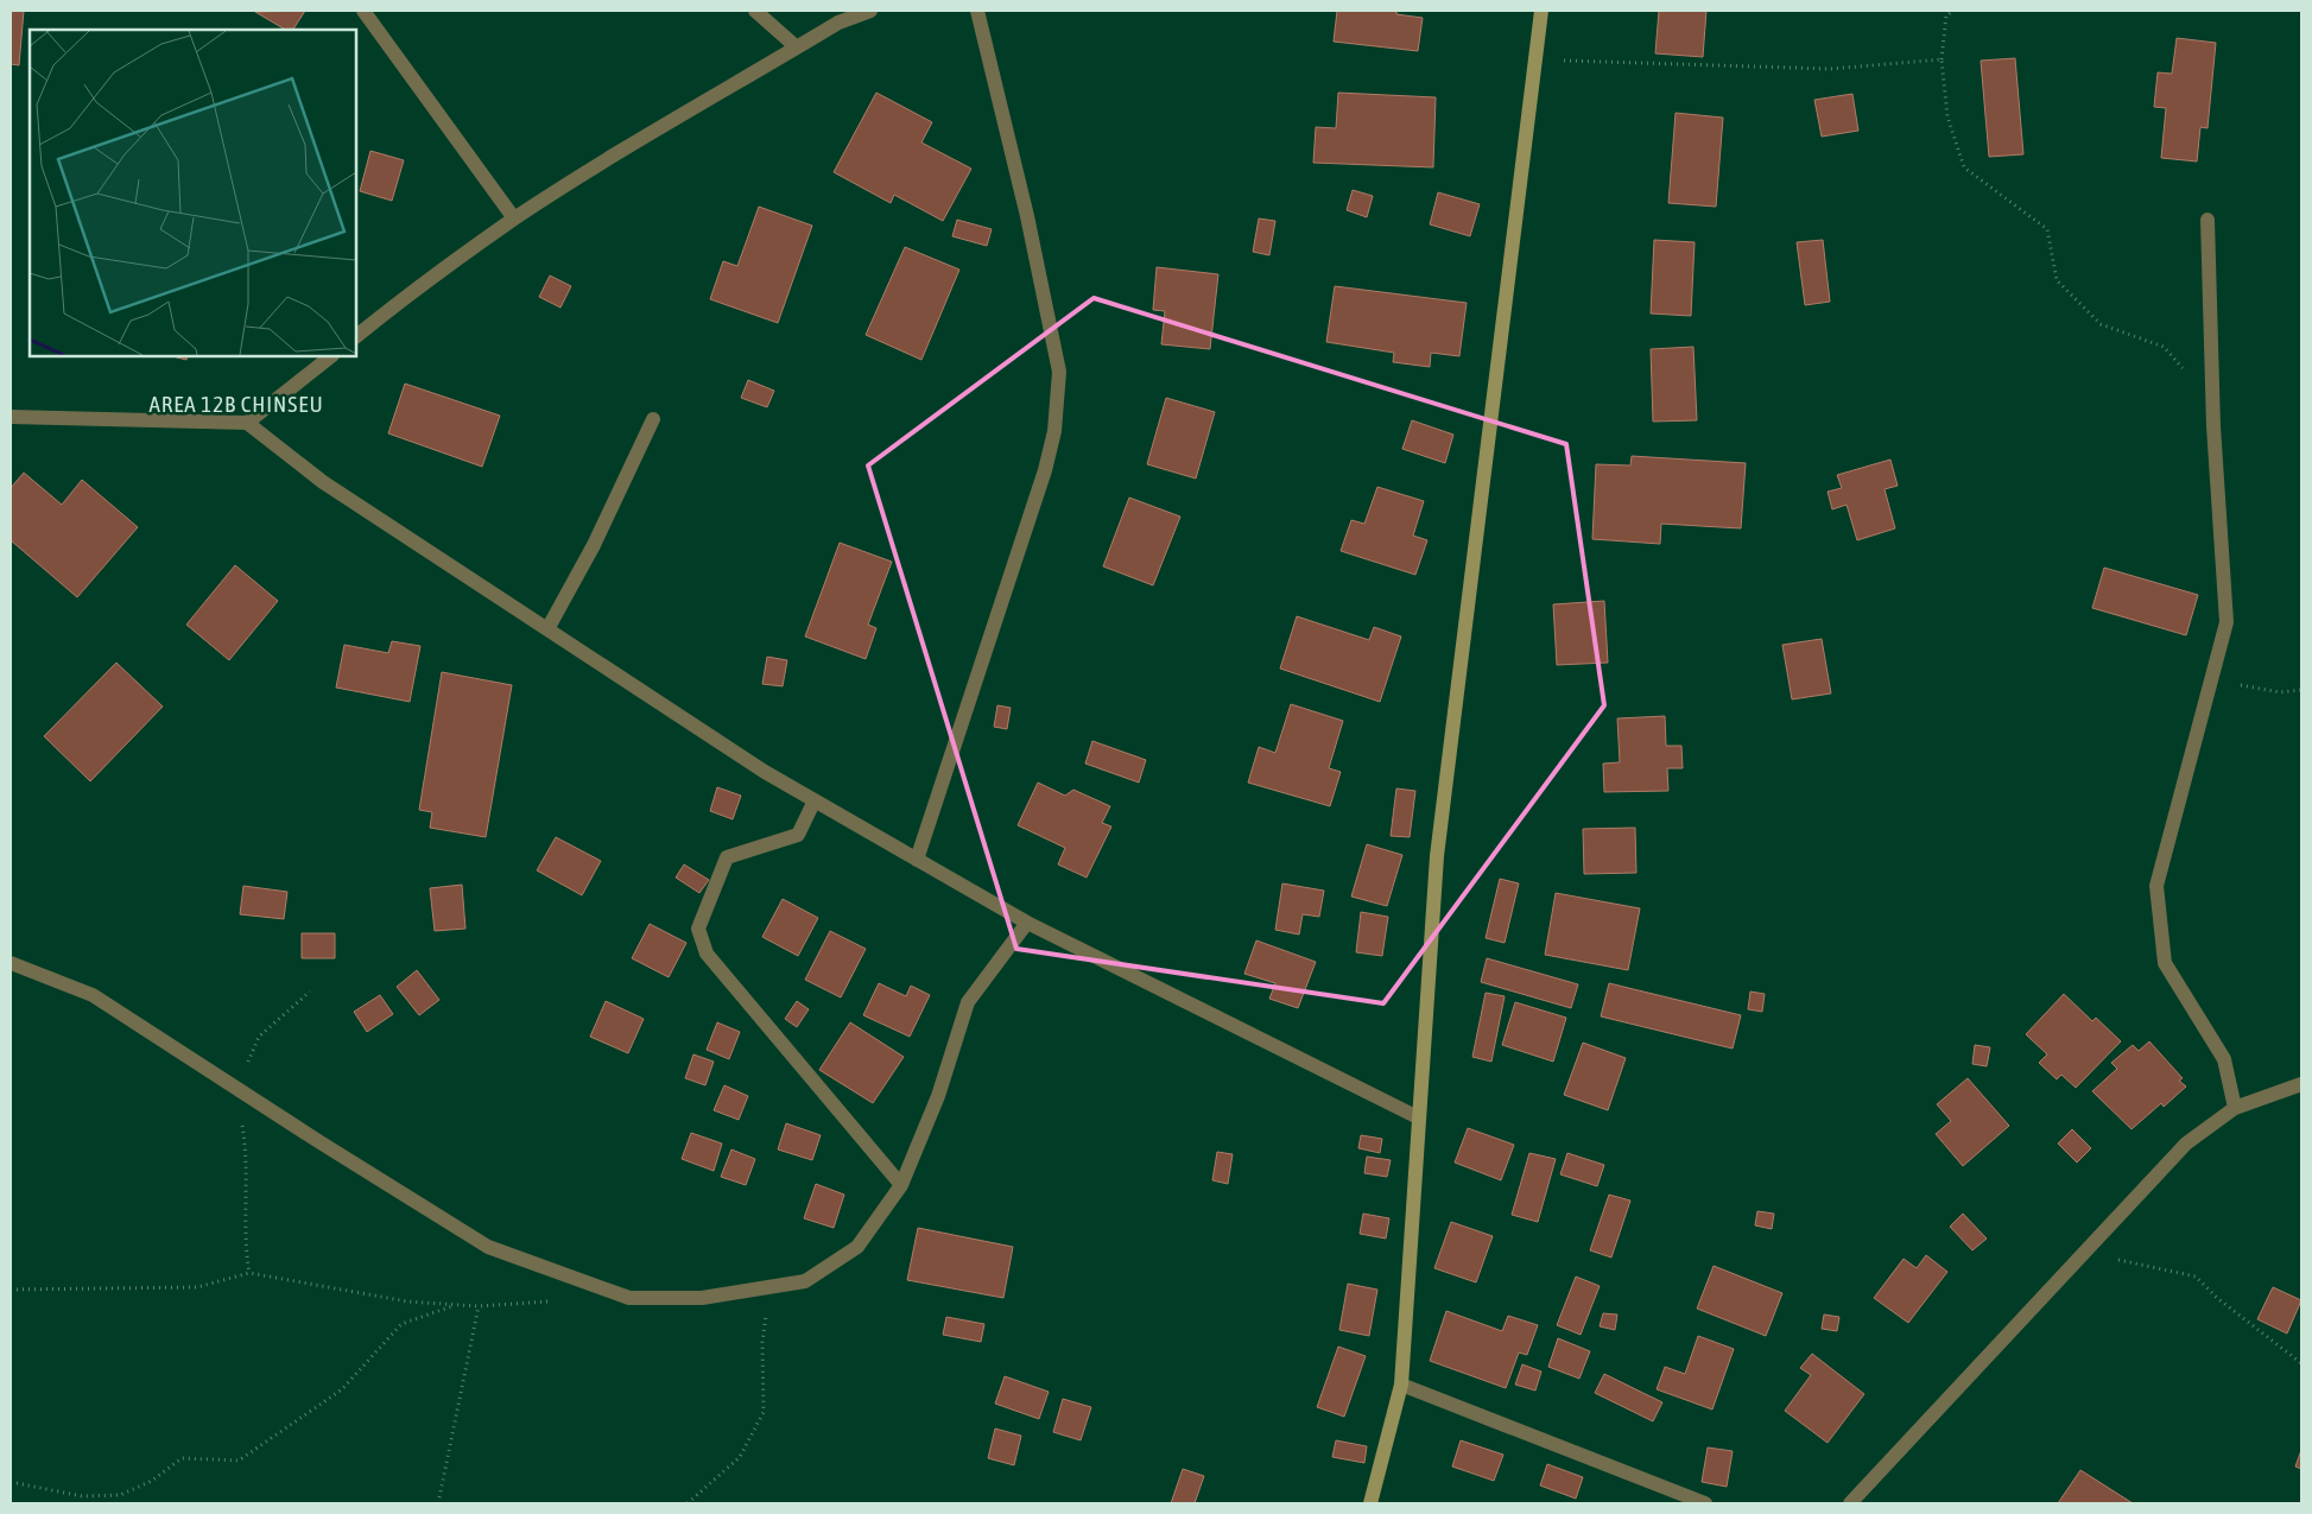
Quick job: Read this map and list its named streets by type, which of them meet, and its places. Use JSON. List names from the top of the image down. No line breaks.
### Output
{"districts":["AREA 12B CHINSEU"]}
